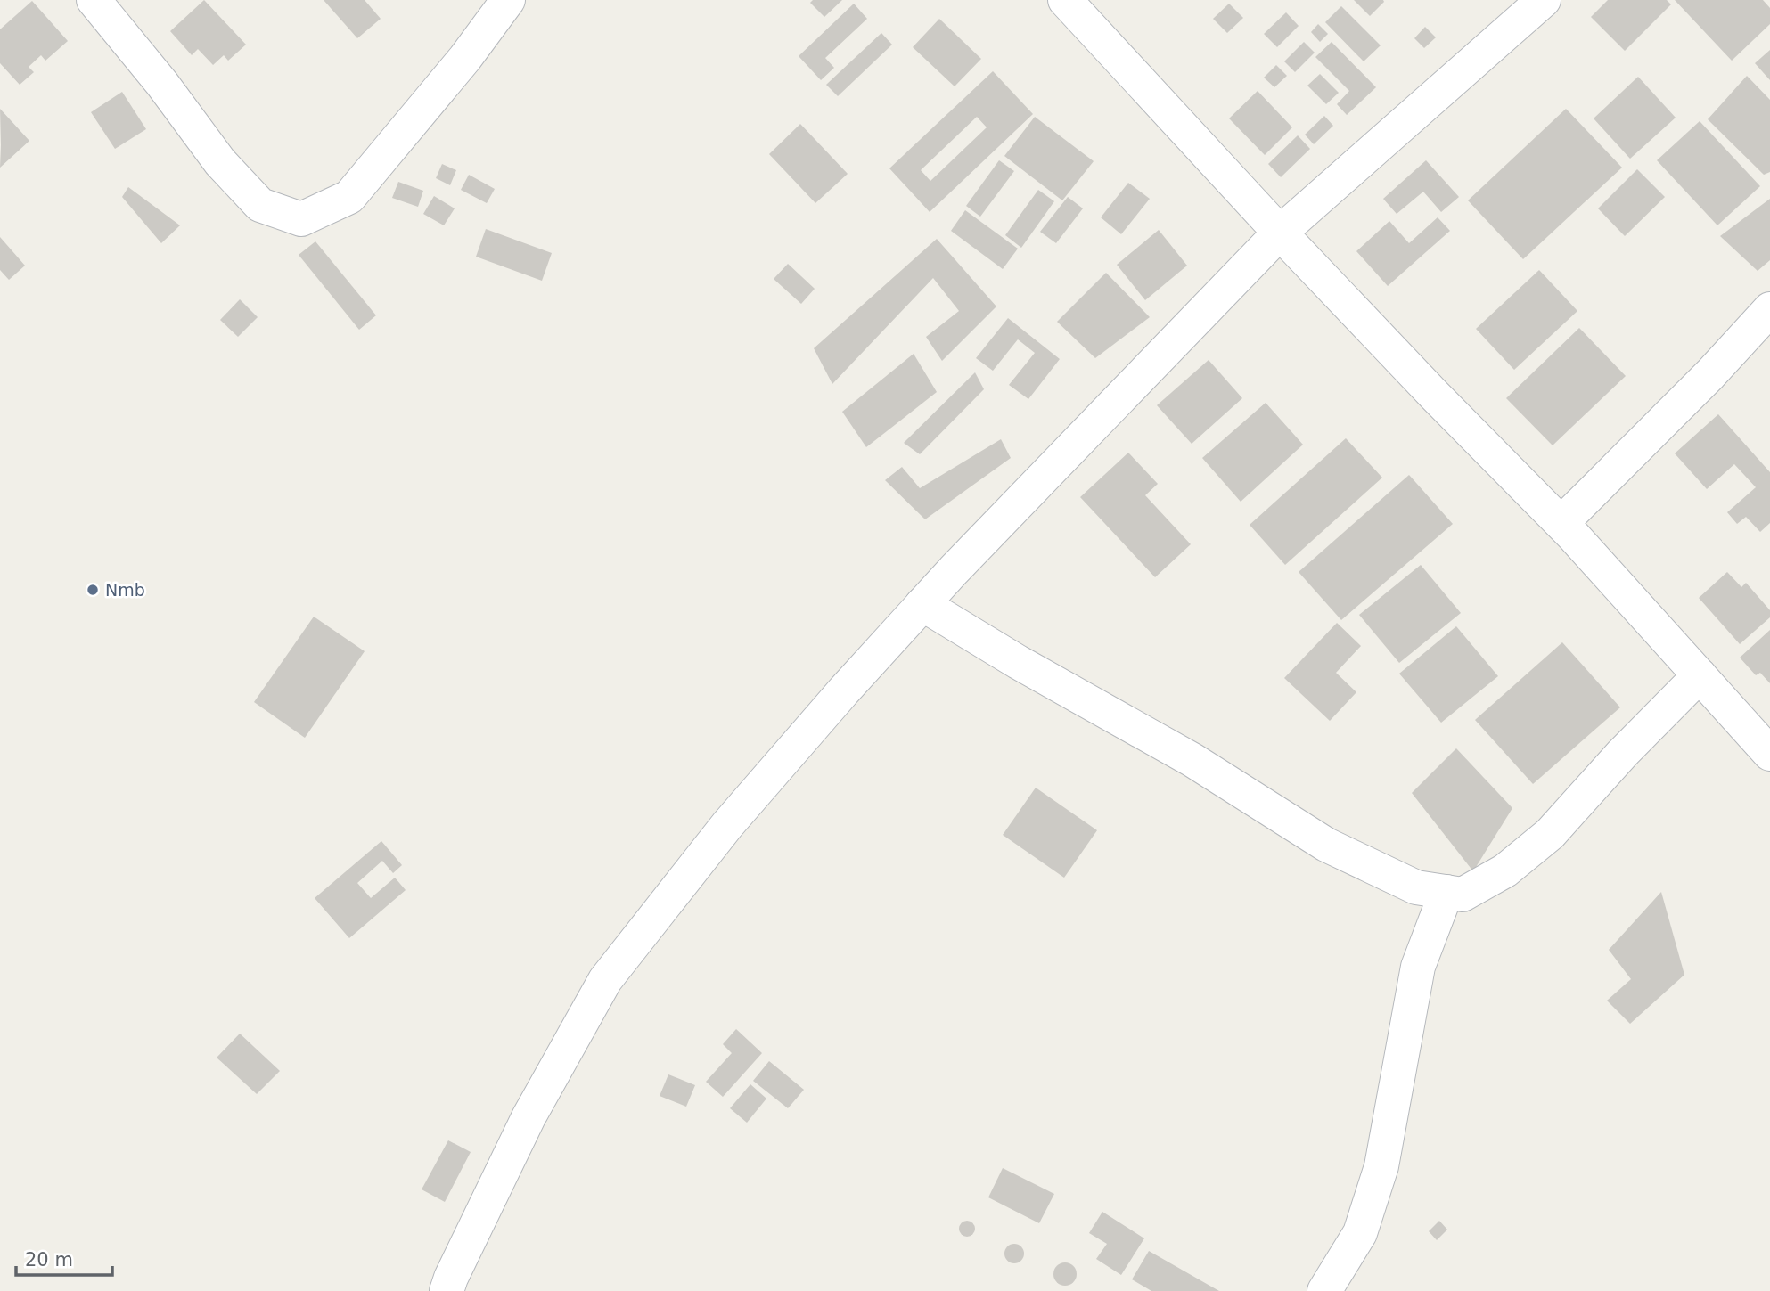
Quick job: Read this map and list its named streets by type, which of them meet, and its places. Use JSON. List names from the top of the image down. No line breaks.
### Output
{"places":["Nmb"],"scale_bar":"20 m"}
